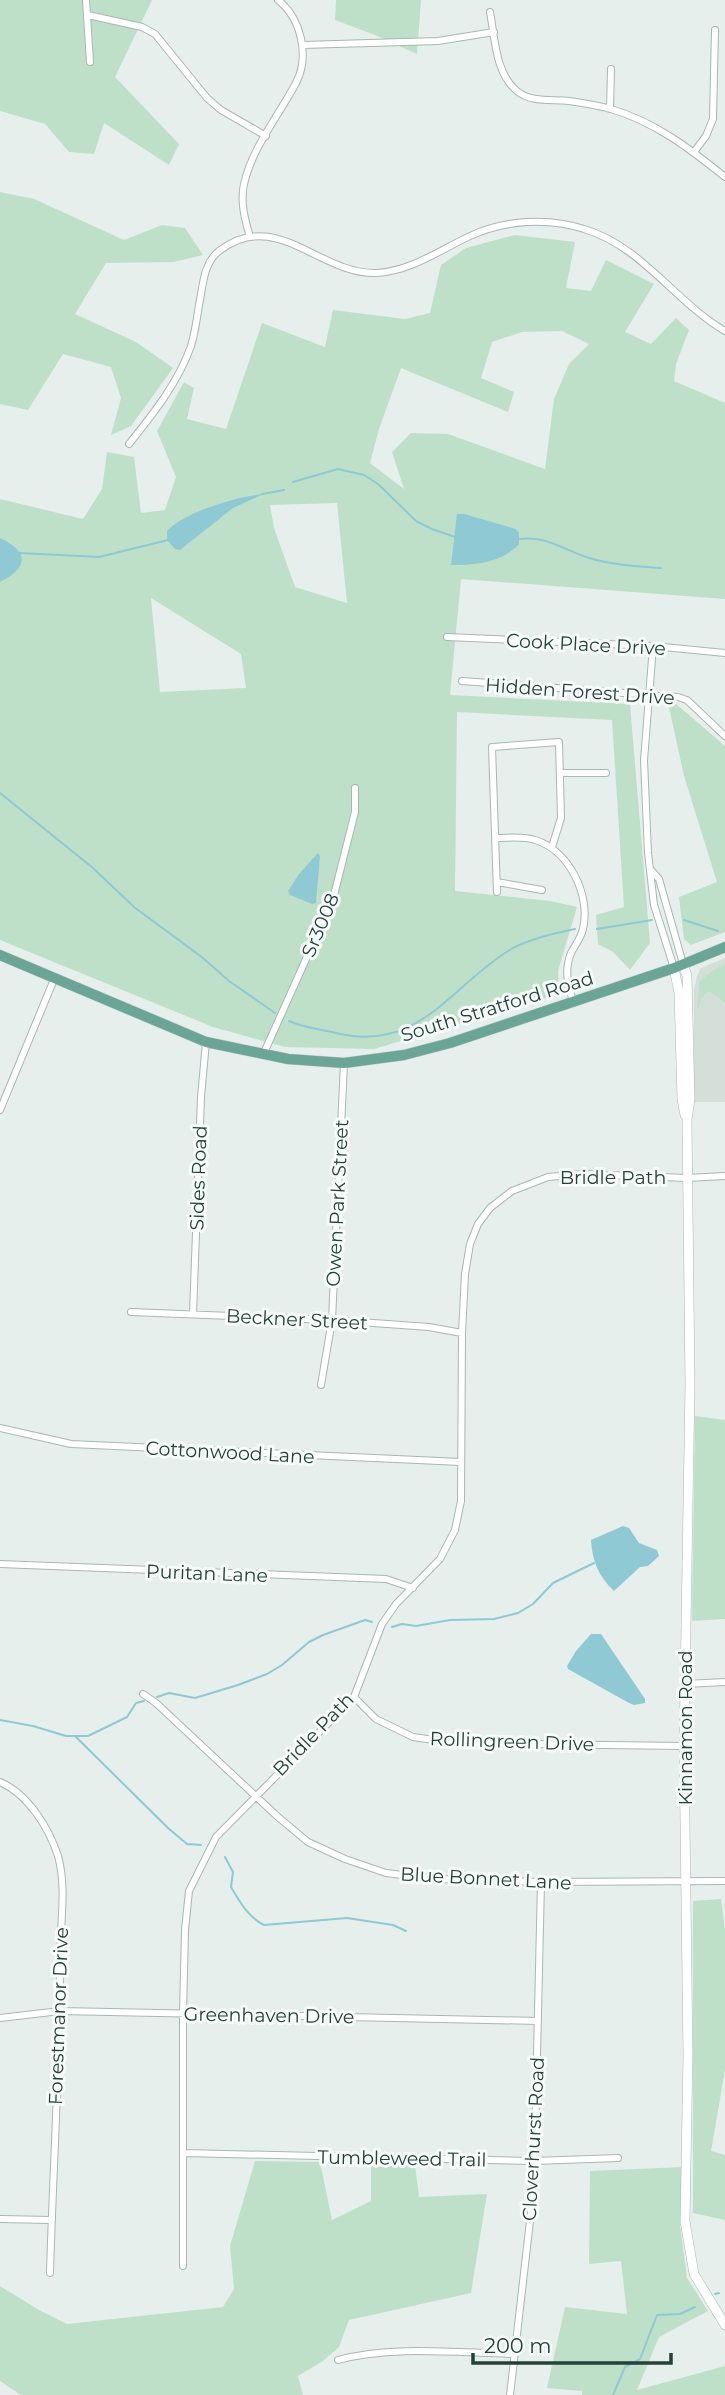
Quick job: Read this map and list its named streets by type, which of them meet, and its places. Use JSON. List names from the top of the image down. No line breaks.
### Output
{"streets":{"main road":["South Stratford Road","Kinnamon Road"],"street":["Cook Place Drive","Hidden Forest Drive","Sr3008","Bridle Path","Sides Road","Owen Park Street","Beckner Street","Cottonwood Lane","Puritan Lane","Rollingreen Drive","Blue Bonnet Lane","Greenhaven Drive","Forestmanor Drive","Cloverhurst Road","Tumbleweed Trail"]},"crossings":[["Cook Place Drive","Kinnamon Road"],["Hidden Forest Drive","Kinnamon Road"],["Sr3008","South Stratford Road"],["South Stratford Road","Sides Road"],["South Stratford Road","Owen Park Street"],["South Stratford Road","Kinnamon Road"],["Bridle Path","Beckner Street"],["Bridle Path","Cottonwood Lane"],["Bridle Path","Puritan Lane"],["Bridle Path","Kinnamon Road"],["Bridle Path","Rollingreen Drive"],["Bridle Path","Blue Bonnet Lane"],["Bridle Path","Greenhaven Drive"],["Bridle Path","Tumbleweed Trail"],["Sides Road","Beckner Street"],["Owen Park Street","Beckner Street"],["Kinnamon Road","Rollingreen Drive"],["Kinnamon Road","Blue Bonnet Lane"],["Blue Bonnet Lane","Cloverhurst Road"],["Greenhaven Drive","Forestmanor Drive"],["Greenhaven Drive","Cloverhurst Road"],["Cloverhurst Road","Tumbleweed Trail"]],"scale_bar":"200 m"}
